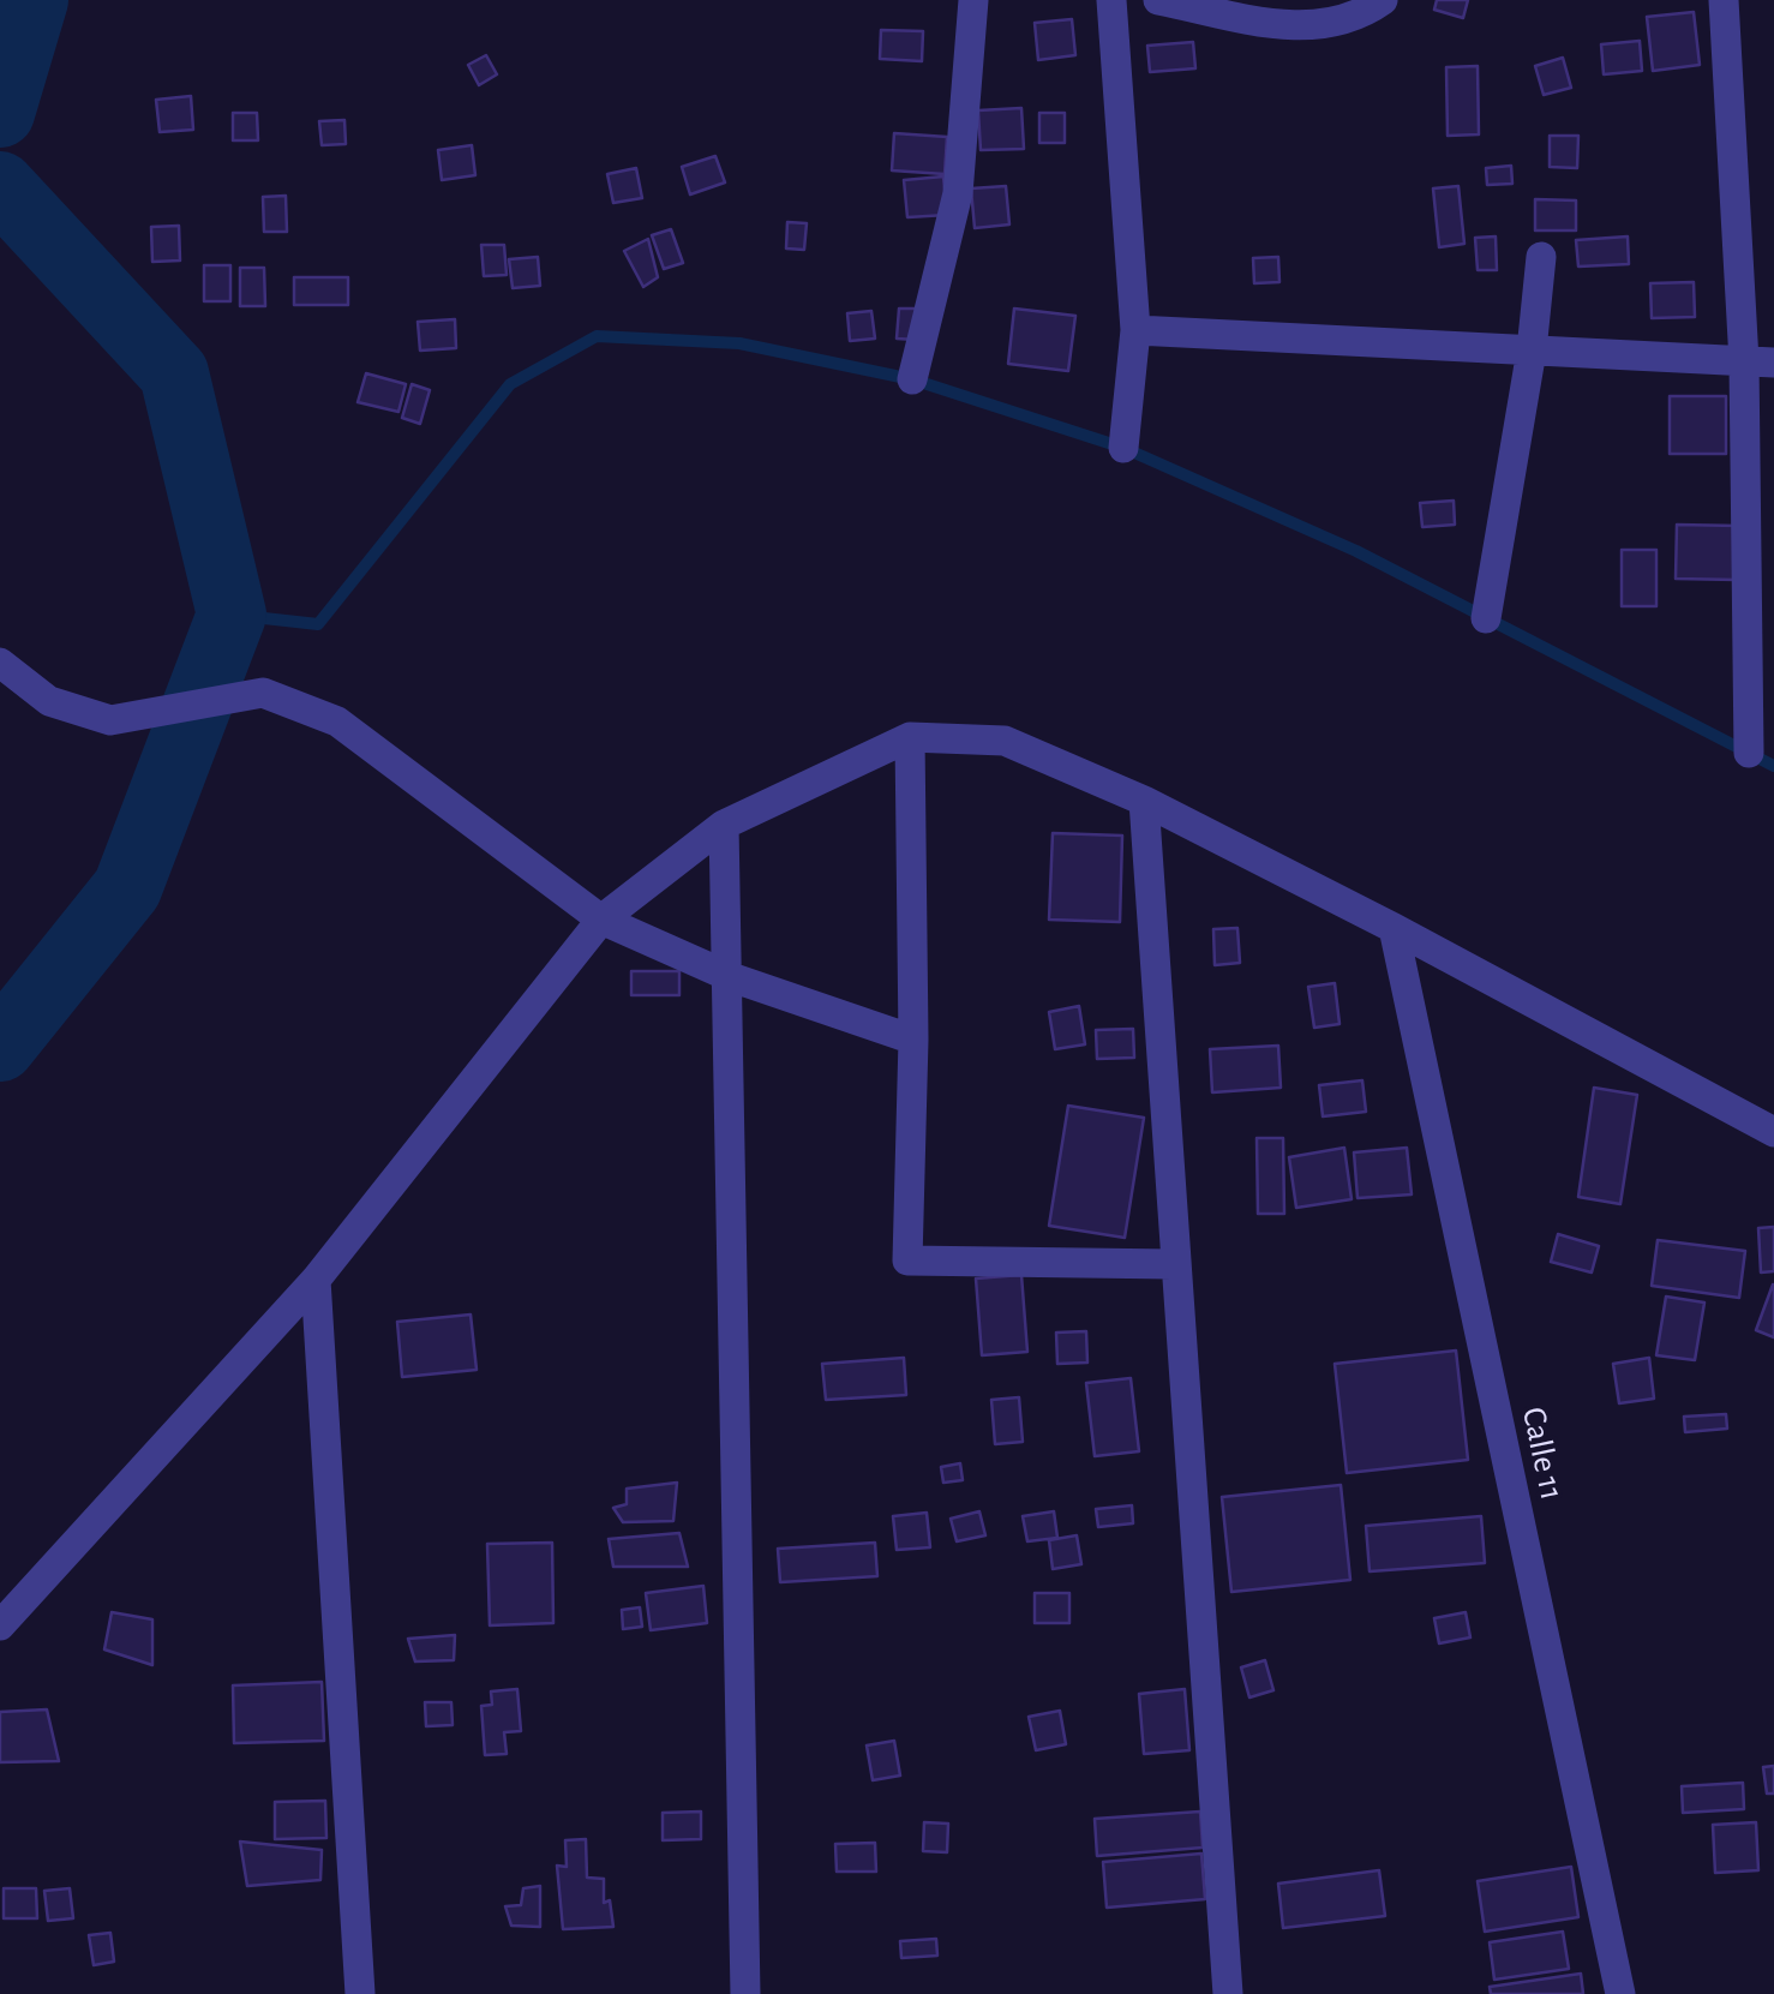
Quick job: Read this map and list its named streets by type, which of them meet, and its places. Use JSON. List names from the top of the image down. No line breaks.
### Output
{"streets":{"street":["Calle 11"]}}
